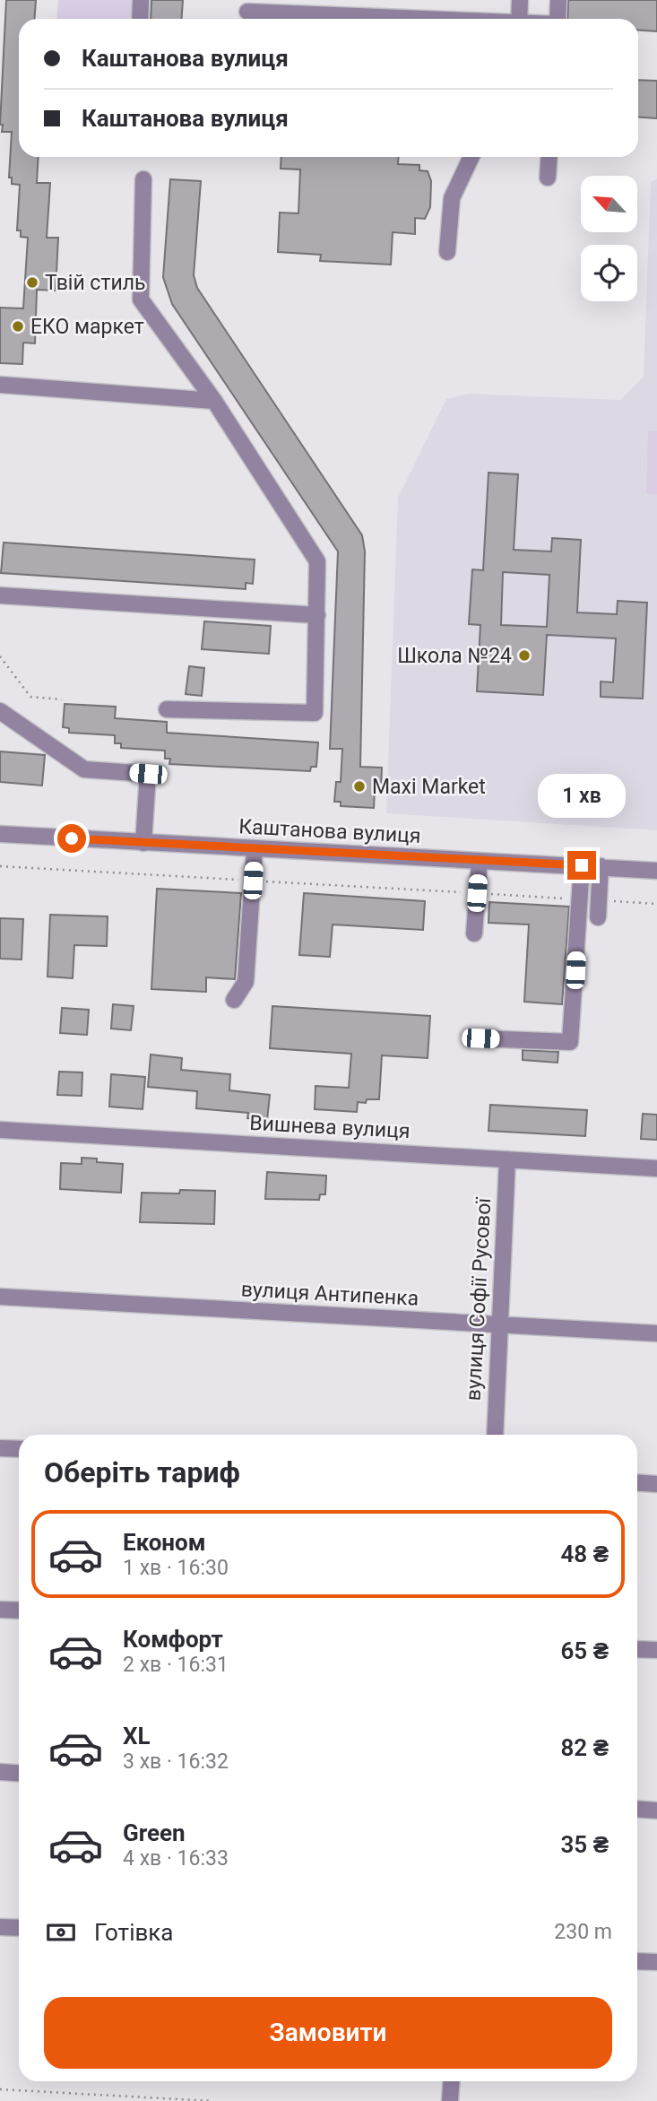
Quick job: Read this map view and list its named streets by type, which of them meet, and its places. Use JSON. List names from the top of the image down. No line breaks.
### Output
{"streets":{"street":["Каштанова вулиця","Вишнева вулиця","вулиця Антипенка","вулиця Софії Русової"]},"crossings":[["Вишнева вулиця","вулиця Софії Русової"],["вулиця Антипенка","вулиця Софії Русової"]],"places":["Твій стиль","ЕКО маркет","Школа №24","Maxi Market"],"north":"top left","page":{"banner":["Каштанова вулиця","Каштанова вулиця"],"bubble":"1 хв","heading":"Оберіть тариф","list":[{"name":"Економ","note":"1 хв · 16:30","value":"48 ₴"},{"name":"Комфорт","note":"2 хв · 16:31","value":"65 ₴"},{"name":"XL","note":"3 хв · 16:32","value":"82 ₴"},{"name":"Green","note":"4 хв · 16:33","value":"35 ₴"}],"pay":["Готівка","230 m"],"buttons":"Замовити"}}
